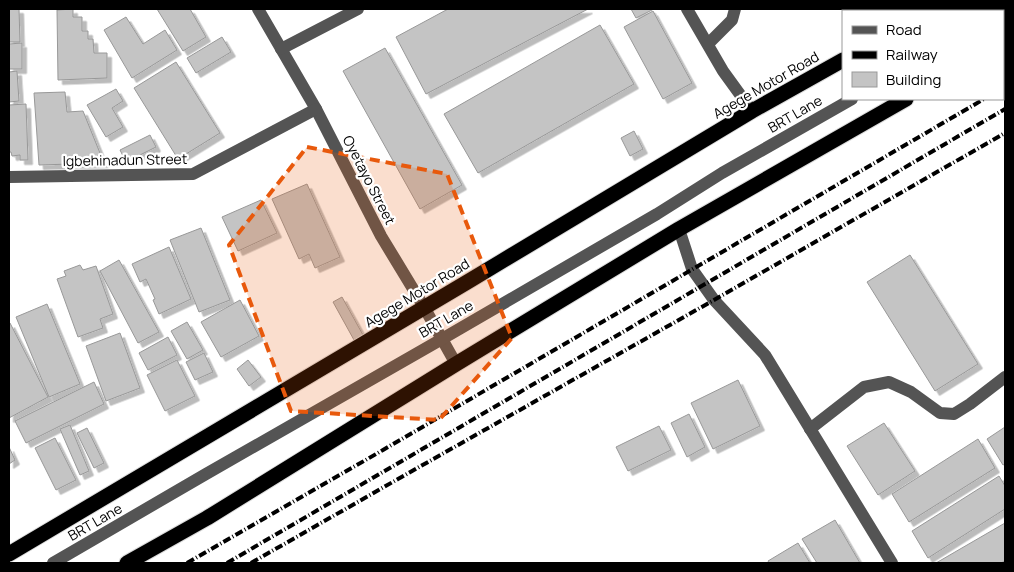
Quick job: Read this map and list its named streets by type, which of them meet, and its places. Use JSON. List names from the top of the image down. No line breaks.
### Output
{"streets":{"highway":["Agege Motor Road"],"street":["BRT Lane","Igbehinadun Street","Oyetayo Street"]},"crossings":[["Agege Motor Road","Oyetayo Street"],["BRT Lane","Oyetayo Street"],["Igbehinadun Street","Oyetayo Street"]],"legend":["Road","Railway","Building"]}
